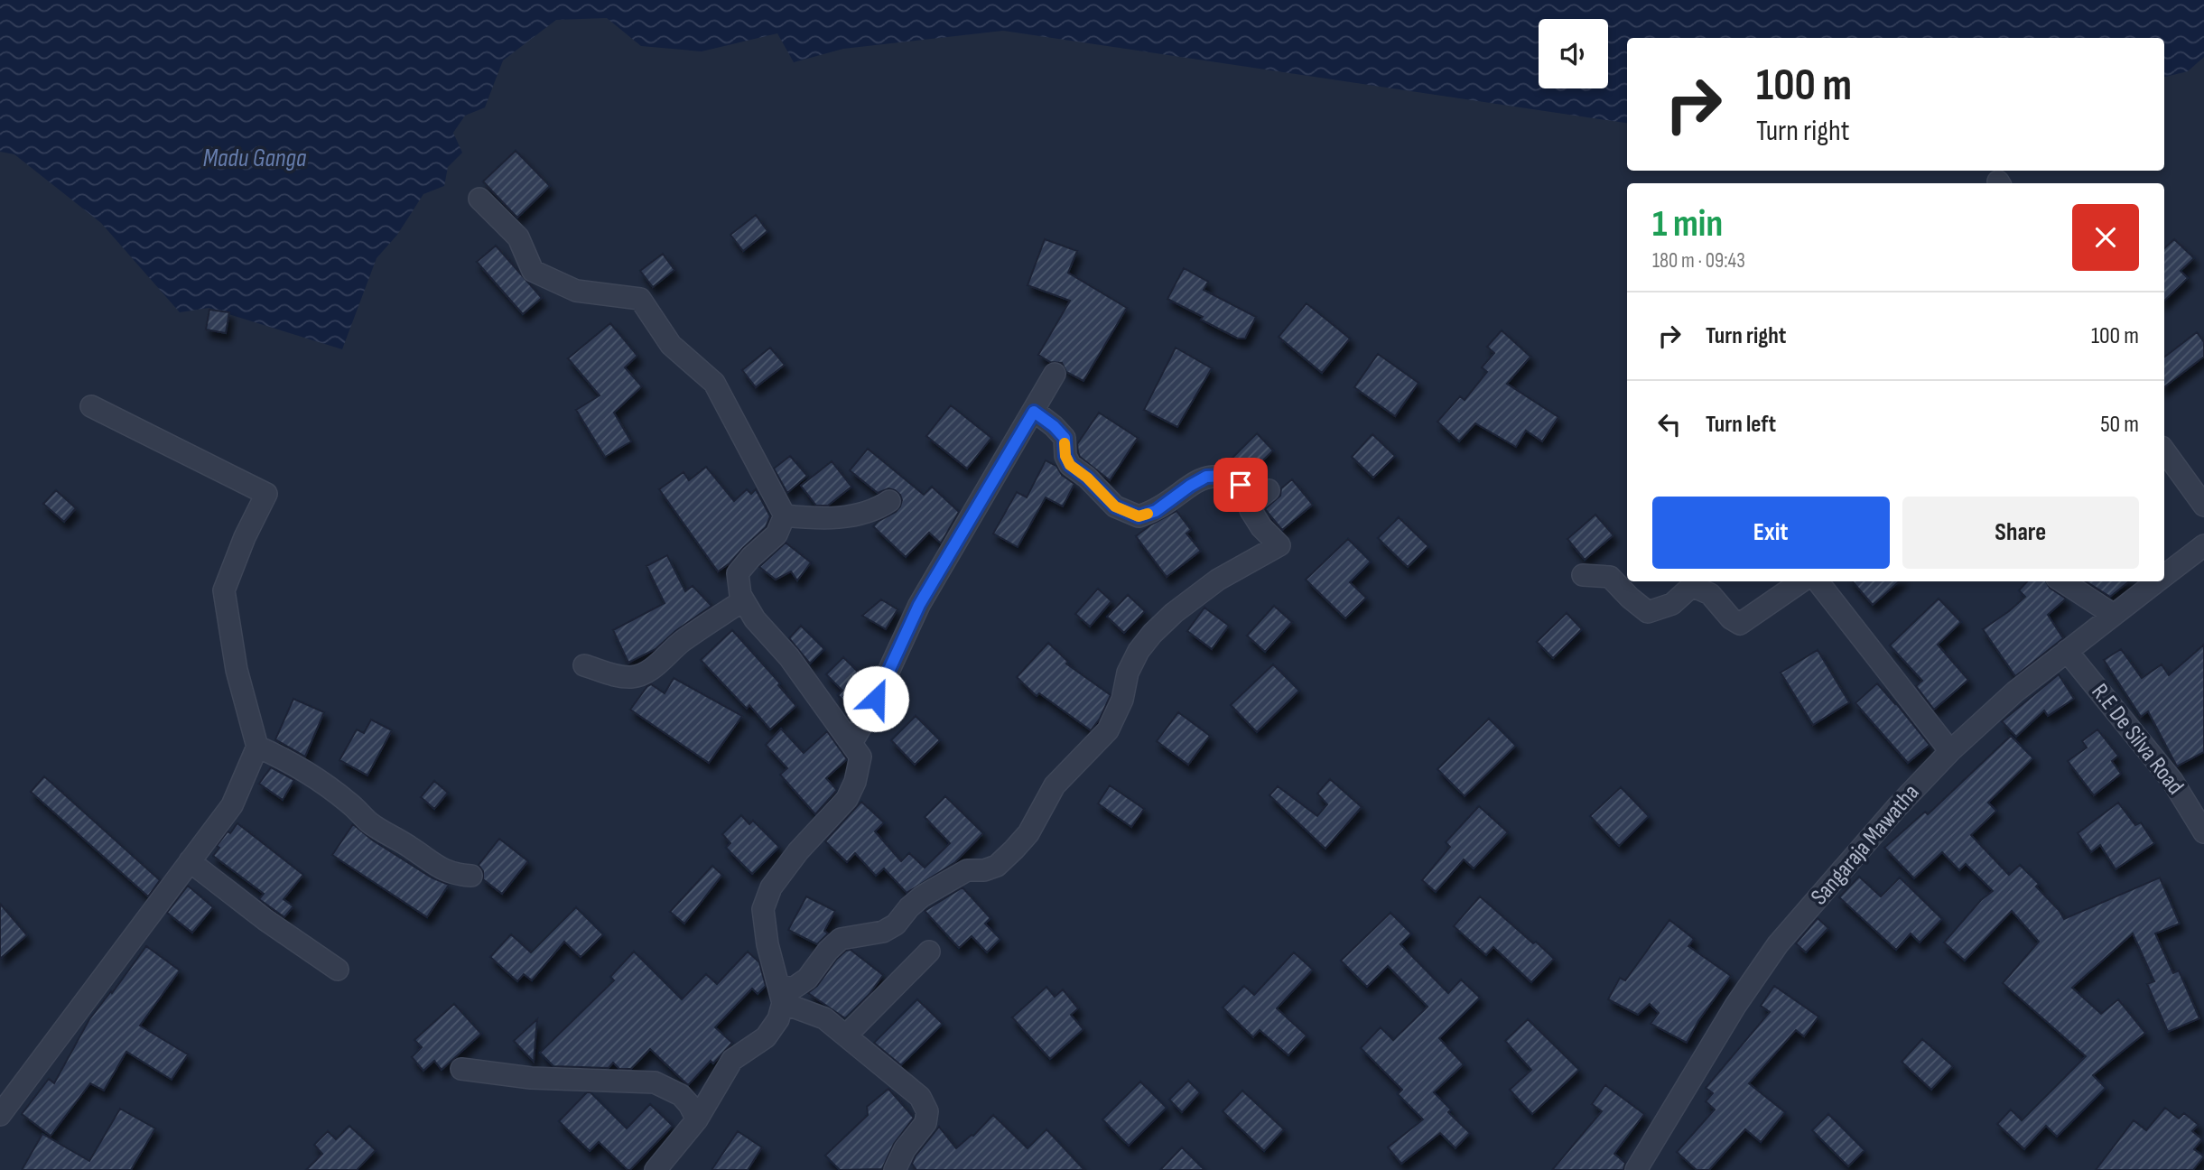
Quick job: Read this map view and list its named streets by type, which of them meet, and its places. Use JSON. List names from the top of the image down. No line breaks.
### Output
{"streets":{"street":["R.E De Silva Road","Sangaraja Mawatha"]},"crossings":[["R.E De Silva Road","Sangaraja Mawatha"]],"water":["Madu Ganga"],"page":{"turn":["100 m","Turn right"],"heading":["1 min","180 m · 09:43"],"list":[{"name":"Turn right","value":"100 m"},{"name":"Turn left","value":"50 m"}],"buttons":["Exit","Share"]}}
